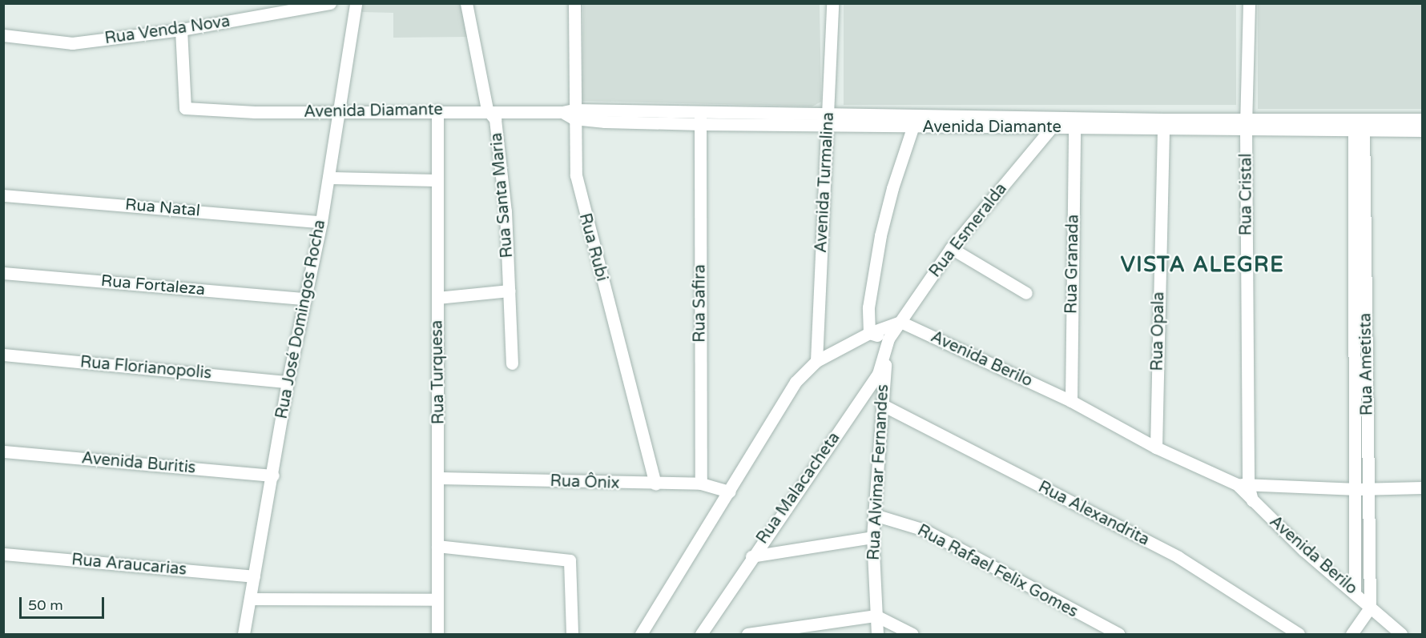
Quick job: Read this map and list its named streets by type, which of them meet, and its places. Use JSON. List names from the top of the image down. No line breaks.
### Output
{"streets":{"street":["Rua Venda Nova","Avenida Diamante","Avenida Turmalina","Rua Cristal","Rua Santa Maria","Rua Natal","Rua Esmeralda","Rua Rubi","Rua Granada","Rua Fortaleza","Rua Safira","Rua José Domingos Rocha","Rua Opala","Avenida Berilo","Rua Ametista","Rua Florianopolis","Rua Turquesa","Avenida Buritis","Rua Alvimar Fernandes","Rua Ônix","Rua Malacacheta","Rua Alexandrita","Rua Araucarias","Rua Rafael Felix Gomes"]},"crossings":[["Rua Venda Nova","Avenida Diamante"],["Avenida Diamante","Avenida Turmalina"],["Avenida Diamante","Rua Cristal"],["Avenida Diamante","Rua Santa Maria"],["Avenida Diamante","Rua Esmeralda"],["Avenida Diamante","Rua Rubi"],["Avenida Diamante","Rua Granada"],["Avenida Diamante","Rua Safira"],["Avenida Diamante","Rua José Domingos Rocha"],["Avenida Diamante","Rua Opala"],["Avenida Diamante","Rua Ametista"],["Avenida Diamante","Rua Turquesa"],["Rua Cristal","Avenida Berilo"],["Rua Natal","Rua José Domingos Rocha"],["Rua Esmeralda","Avenida Berilo"],["Rua Esmeralda","Rua Alvimar Fernandes"],["Rua Esmeralda","Rua Malacacheta"],["Rua Rubi","Rua Ônix"],["Rua Granada","Avenida Berilo"],["Rua Fortaleza","Rua José Domingos Rocha"],["Rua Safira","Rua Ônix"],["Rua José Domingos Rocha","Rua Florianopolis"],["Rua José Domingos Rocha","Avenida Buritis"],["Rua José Domingos Rocha","Rua Araucarias"],["Rua Opala","Avenida Berilo"],["Avenida Berilo","Rua Ametista"],["Rua Turquesa","Rua Ônix"],["Rua Alvimar Fernandes","Rua Malacacheta"],["Rua Alvimar Fernandes","Rua Alexandrita"],["Rua Alvimar Fernandes","Rua Rafael Felix Gomes"]],"districts":["VISTA ALEGRE"],"scale_bar":"50 m"}
